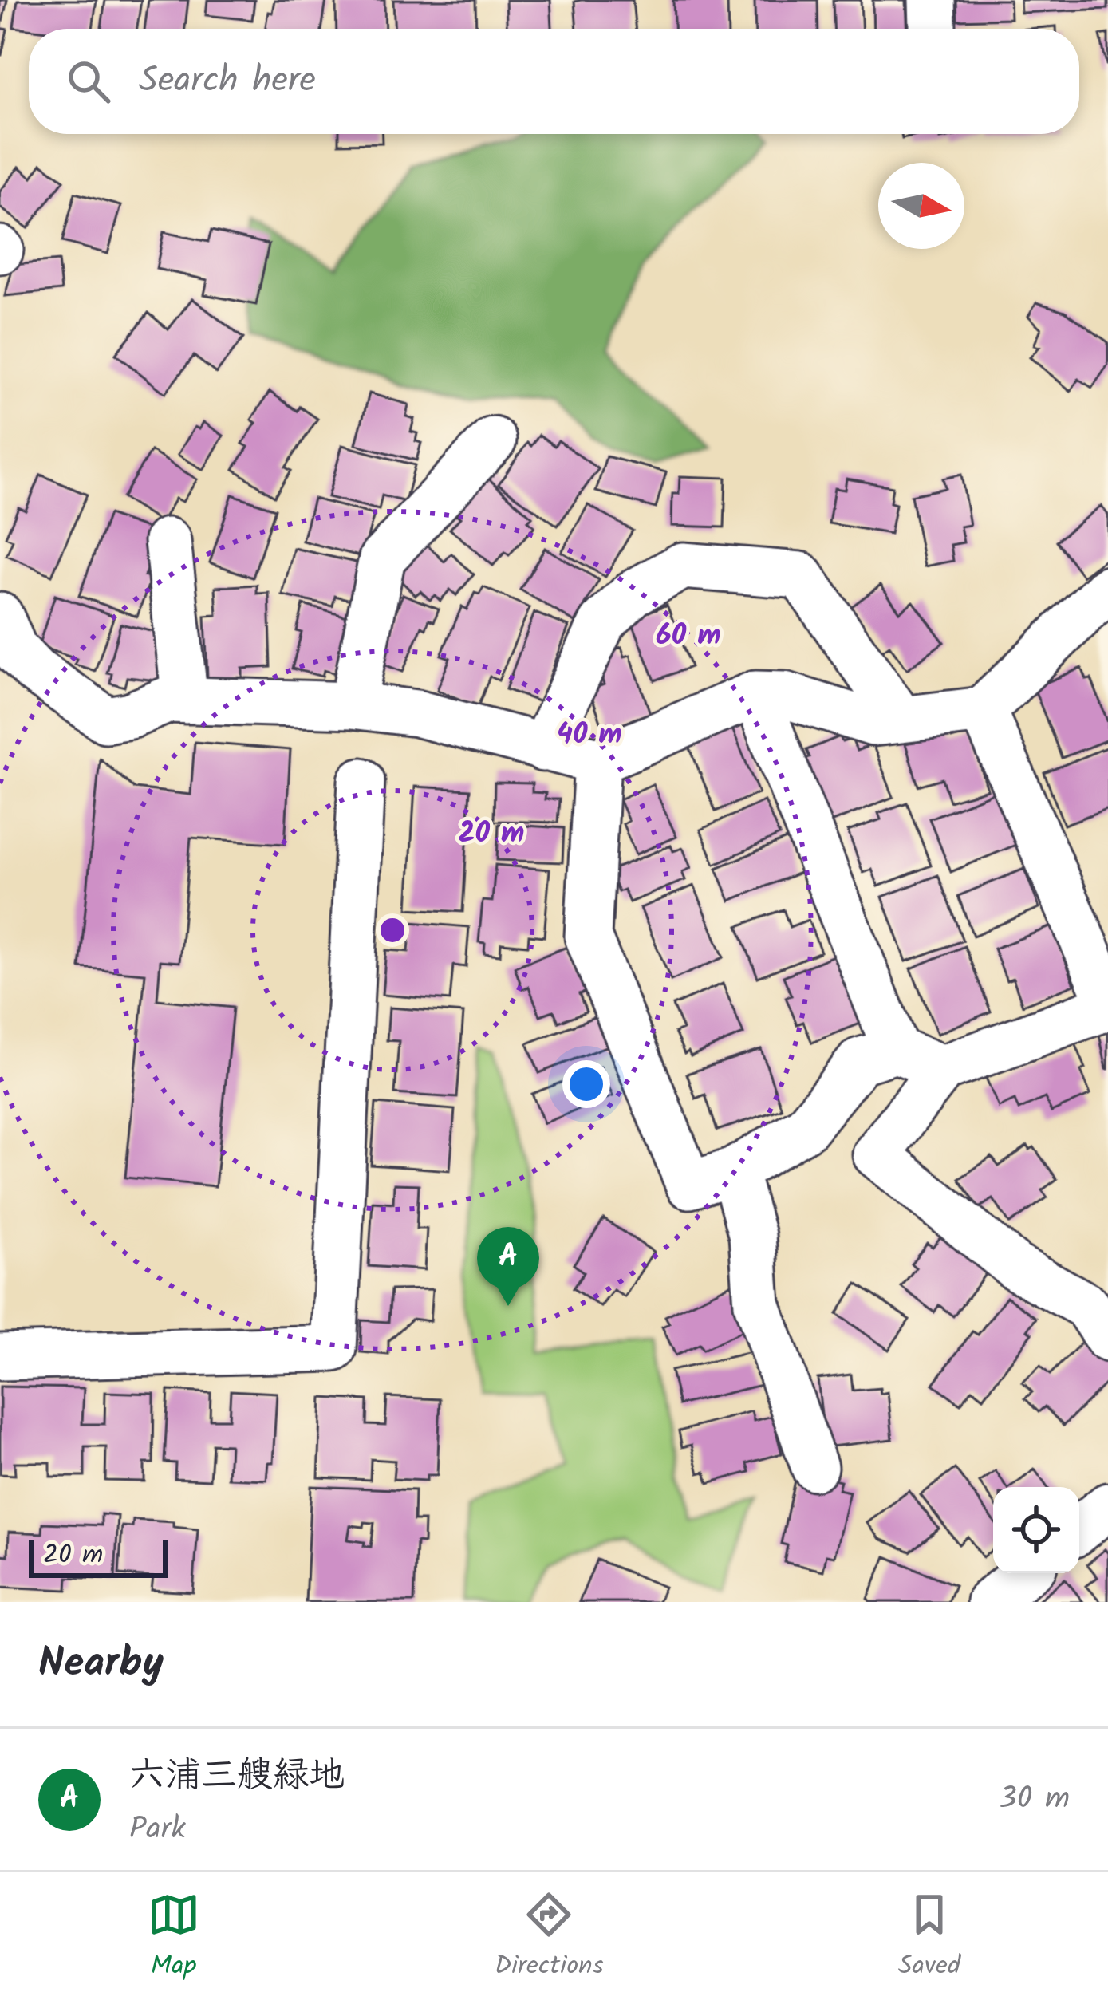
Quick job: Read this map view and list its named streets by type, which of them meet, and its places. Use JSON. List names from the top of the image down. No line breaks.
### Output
{"scale_bar":"20 m","north":"right","page":{"search":"Search here","pins":"A","scale":"20 m","heading":"Nearby","list":[{"mark":"A","name":"六浦三艘緑地","note":"Park","value":"30 m"}],"nav":["Map","Directions","Saved"]},"rings":["60 m","40 m","20 m"]}
